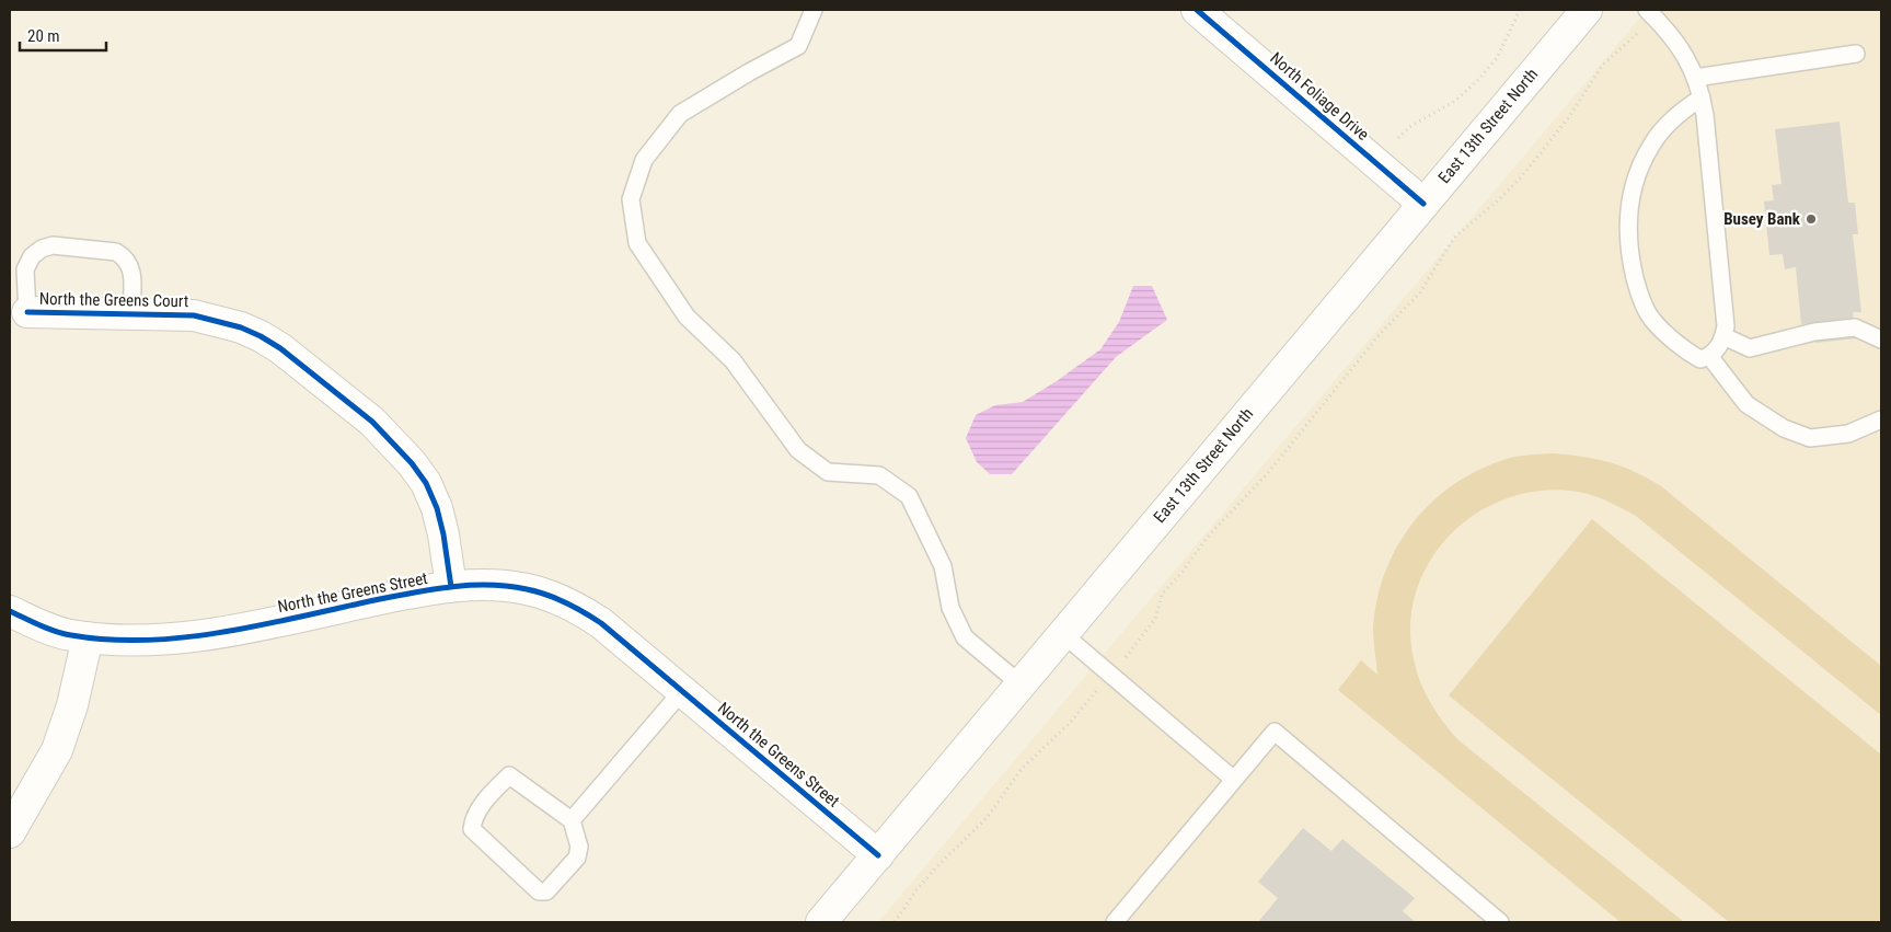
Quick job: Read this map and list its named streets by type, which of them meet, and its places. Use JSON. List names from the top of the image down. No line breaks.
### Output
{"streets":{"street":["North Foliage Drive","East 13th Street North","North the Greens Court","North the Greens Street"]},"crossings":[["North Foliage Drive","East 13th Street North"],["East 13th Street North","North the Greens Street"],["North the Greens Court","North the Greens Street"]],"places":["Busey Bank"],"scale_bar":"20 m"}
